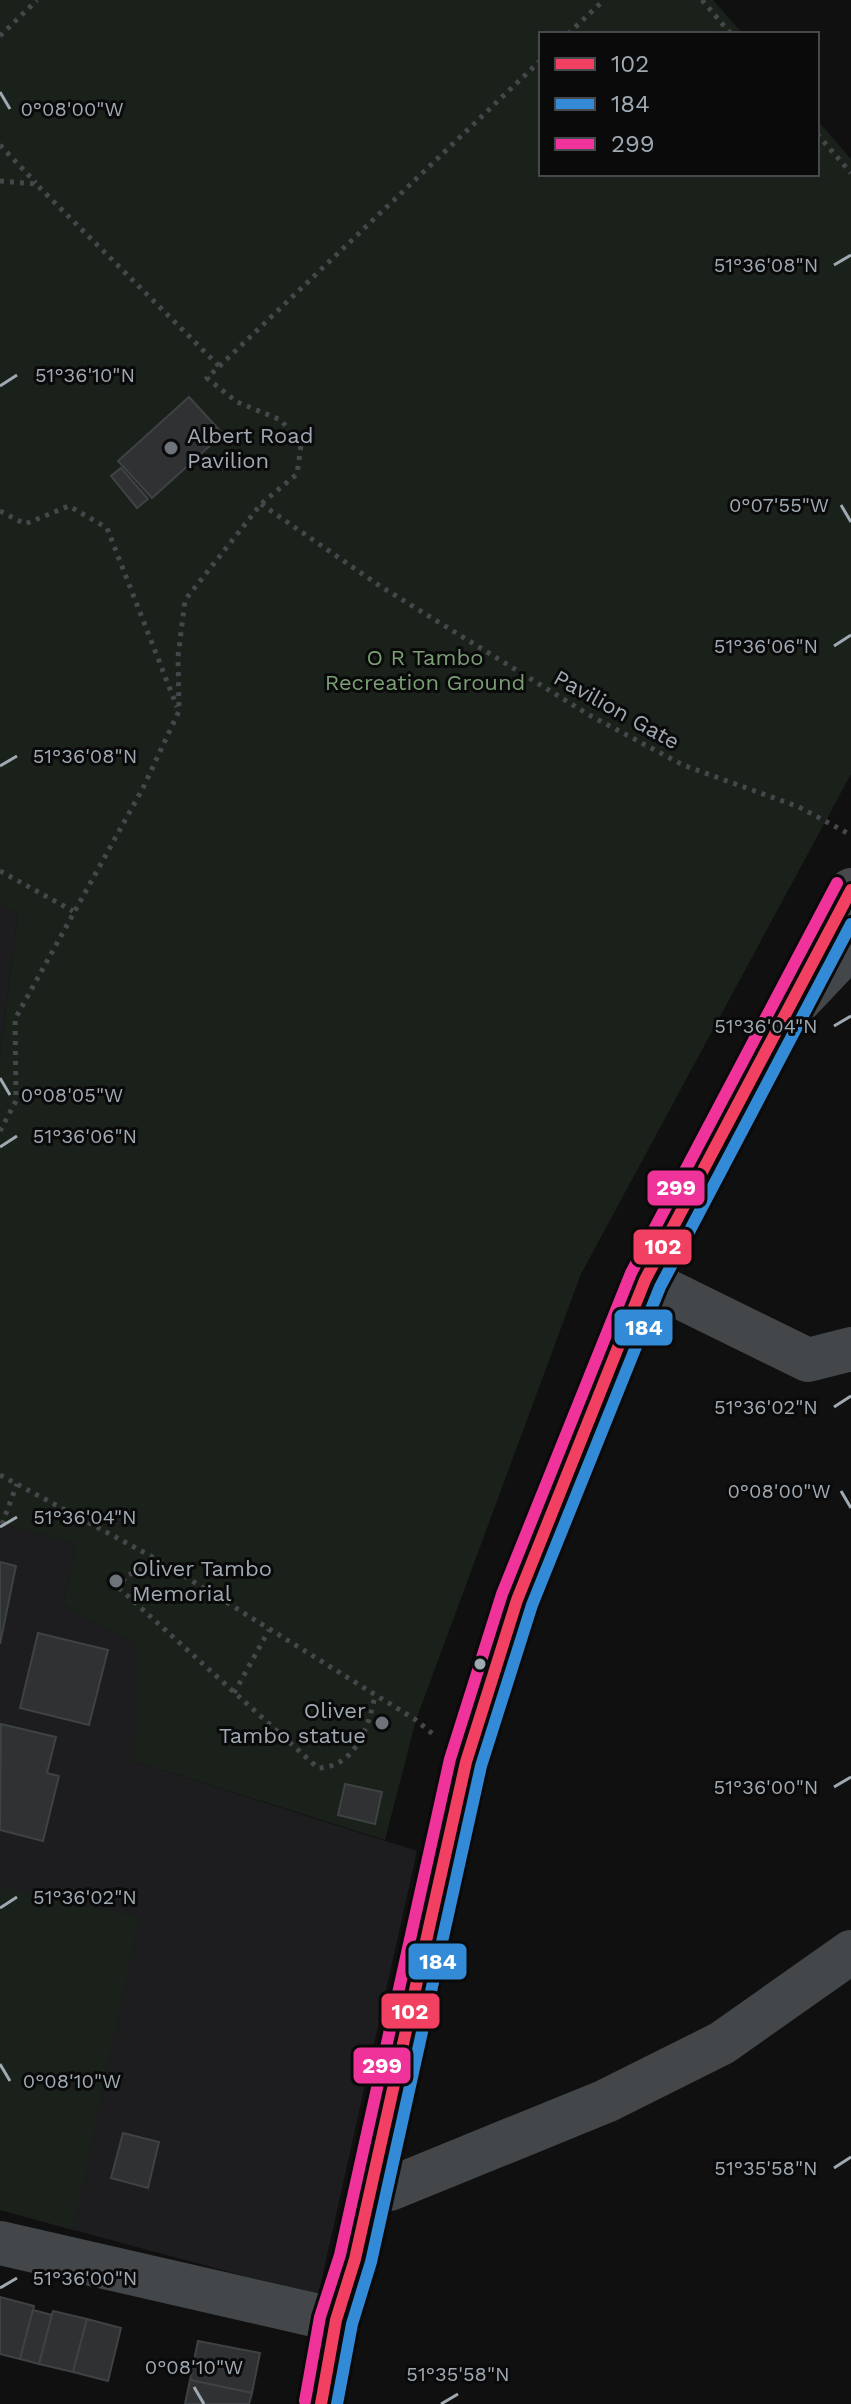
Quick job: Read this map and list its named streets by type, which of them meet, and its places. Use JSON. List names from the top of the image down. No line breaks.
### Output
{"streets":{"path":["Pavilion Gate"]},"parks":["O R Tambo Recreation Ground"],"places":["Albert Road Pavilion","Oliver Tambo Memorial","Oliver Tambo statue"],"lines":["transit line 299","transit line 102","transit line 184"],"legend":["102","184","299"],"coordinates":["0°08'00\"W","51°36'08\"N","51°36'10\"N","0°07'55\"W","51°36'06\"N","51°36'04\"N","0°08'05\"W","51°36'02\"N","51°36'00\"N","0°08'10\"W","51°35'58\"N"]}
